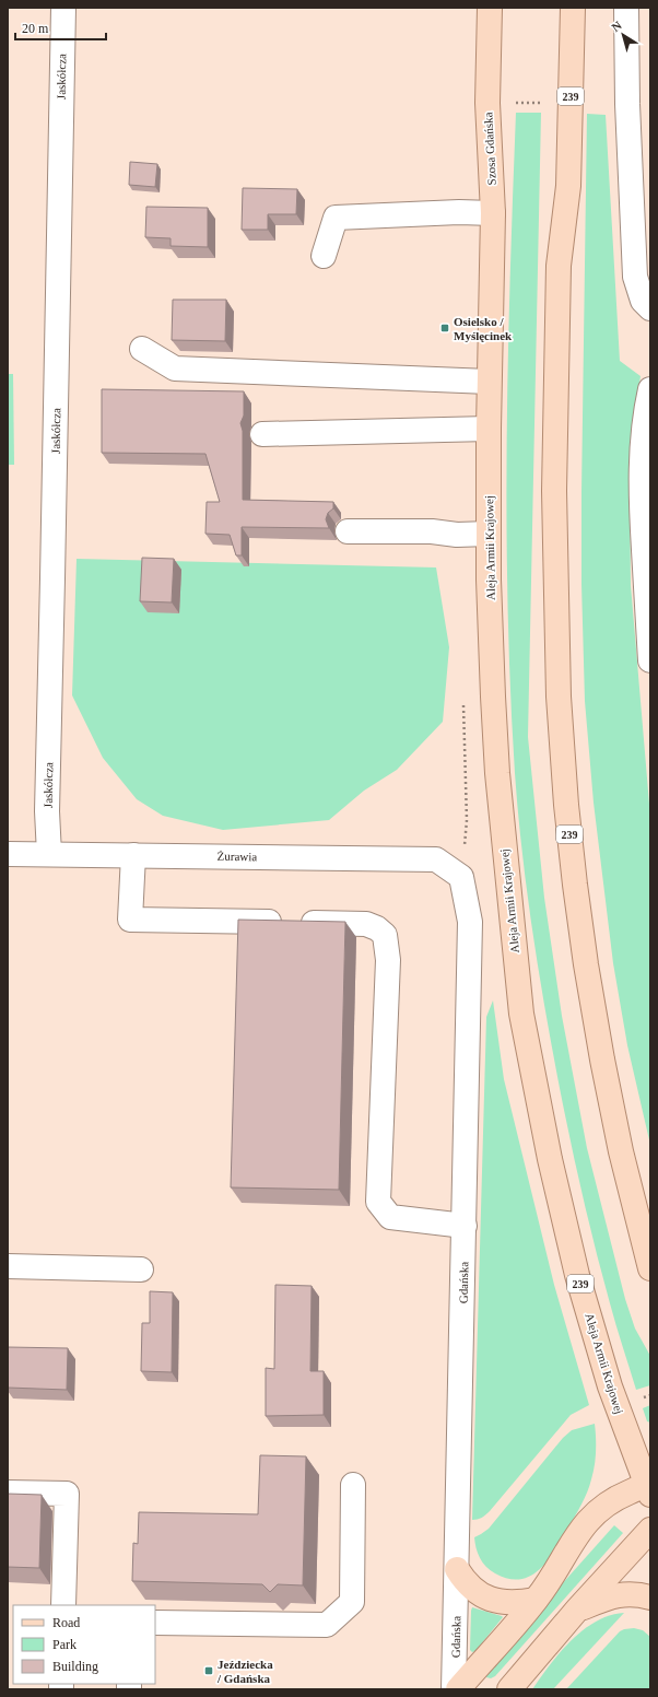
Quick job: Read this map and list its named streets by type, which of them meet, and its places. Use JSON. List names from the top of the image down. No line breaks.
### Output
{"streets":{"main road":["239","Szosa Gdańska","Aleja Armii Krajowej","Gdańska"],"street":["Jaskółcza","Żurawia"]},"crossings":[["Jaskółcza","Żurawia"],["Szosa Gdańska","Aleja Armii Krajowej"],["Aleja Armii Krajowej","Gdańska"],["Żurawia","Gdańska"]],"places":{"transit":["Osielsko / Myślęcinek","Jeździecka / Gdańska"]},"legend":["Road","Park","Building"],"scale_bar":"20 m","north":"top left"}
